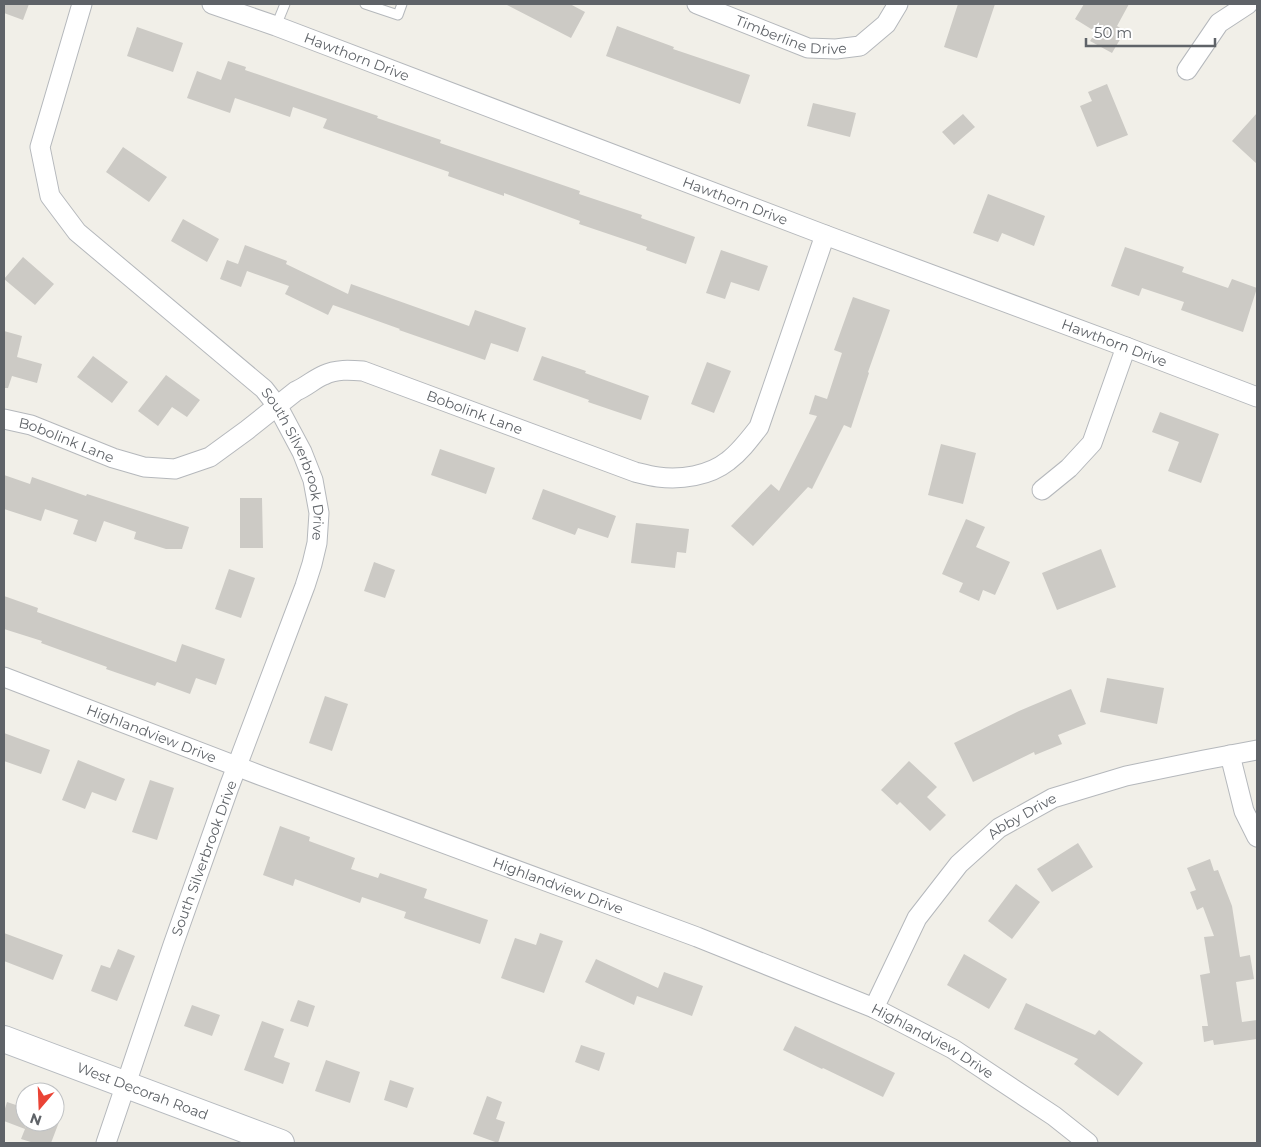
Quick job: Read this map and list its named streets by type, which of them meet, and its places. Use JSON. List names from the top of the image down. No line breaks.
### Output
{"streets":{"street":["Timberline Drive","Hawthorn Drive","Bobolink Lane","South Silverbrook Drive","Highlandview Drive","Abby Drive","West Decorah Road"]},"crossings":[["Hawthorn Drive","Bobolink Lane"],["Bobolink Lane","South Silverbrook Drive"],["South Silverbrook Drive","Highlandview Drive"],["South Silverbrook Drive","West Decorah Road"],["Highlandview Drive","Abby Drive"]],"scale_bar":"50 m","north":"bottom"}
